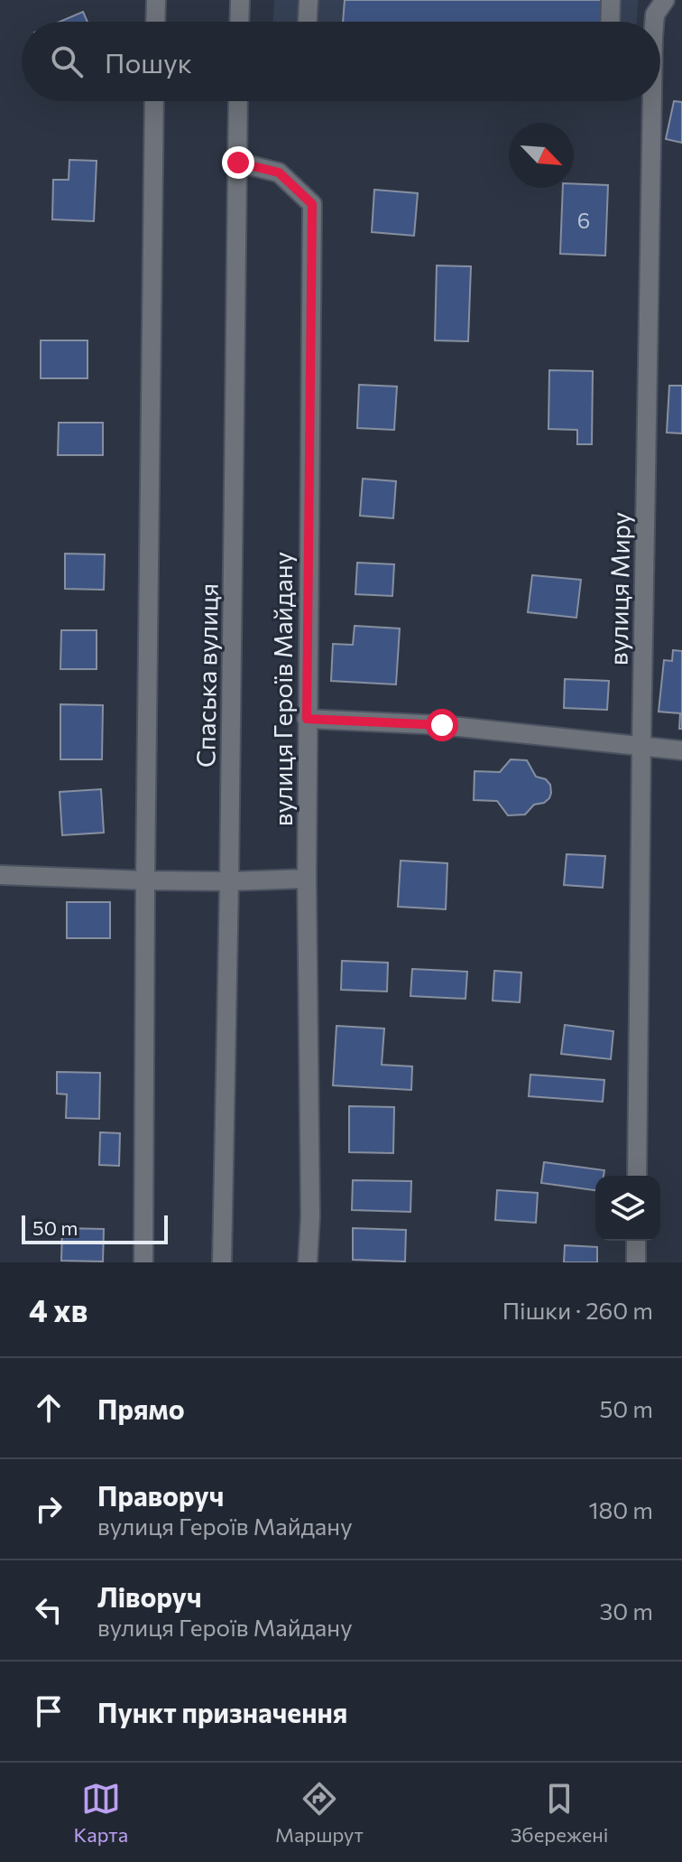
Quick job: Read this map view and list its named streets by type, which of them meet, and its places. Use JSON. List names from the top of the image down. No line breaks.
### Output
{"streets":{"street":["вулиця Миру","Спаська вулиця","вулиця Героїв Майдану"]},"crossings":[["Спаська вулиця","вулиця Героїв Майдану"]],"house_numbers":["6"],"scale_bar":"50 m","north":"bottom right","page":{"search":"Пошук","scale":"50 m","heading":["4 хв","Пішки · 260 m"],"list":[["Прямо","50 m"],["Праворуч","вулиця Героїв Майдану","180 m"],["Ліворуч","вулиця Героїв Майдану","30 m"],"Пункт призначення"],"nav":["Карта","Маршрут","Збережені"]}}
